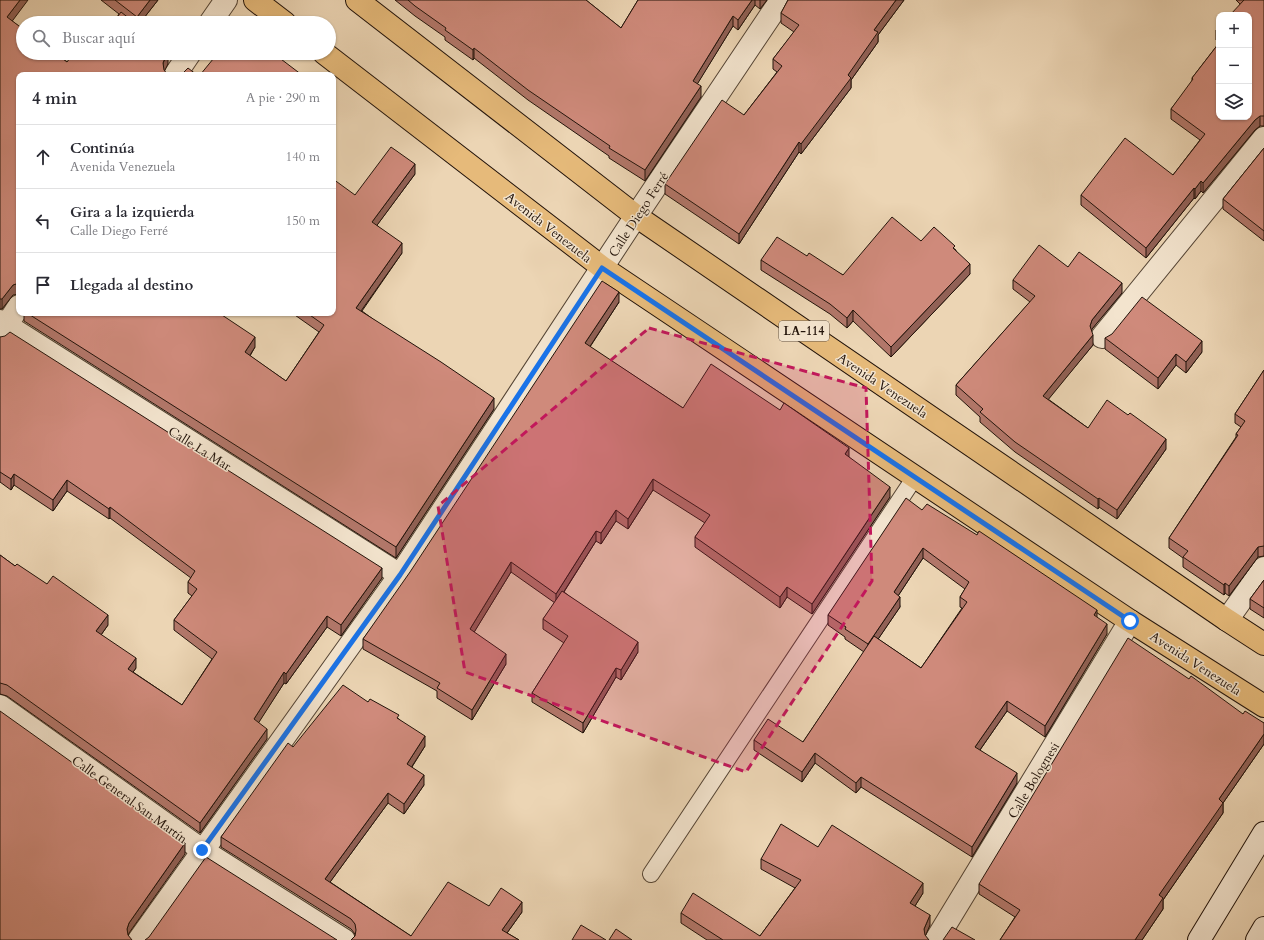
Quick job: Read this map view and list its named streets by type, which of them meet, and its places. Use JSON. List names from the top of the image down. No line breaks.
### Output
{"streets":{"main road":["Avenida Venezuela","LA-114"],"street":["Calle Diego Ferré","Calle La Mar","Calle Bolognesi","Calle General San Martín"]},"crossings":[["Calle Diego Ferré","Avenida Venezuela"],["Calle Diego Ferré","Calle La Mar"],["Calle Diego Ferré","Calle General San Martín"],["Avenida Venezuela","Calle Bolognesi"]],"page":{"map_buttons":["+","−"],"search":"Buscar aquí","heading":["4 min","A pie · 290 m"],"list":[["Continúa","Avenida Venezuela","140 m"],["Gira a la izquierda","Calle Diego Ferré","150 m"],"Llegada al destino"]}}
